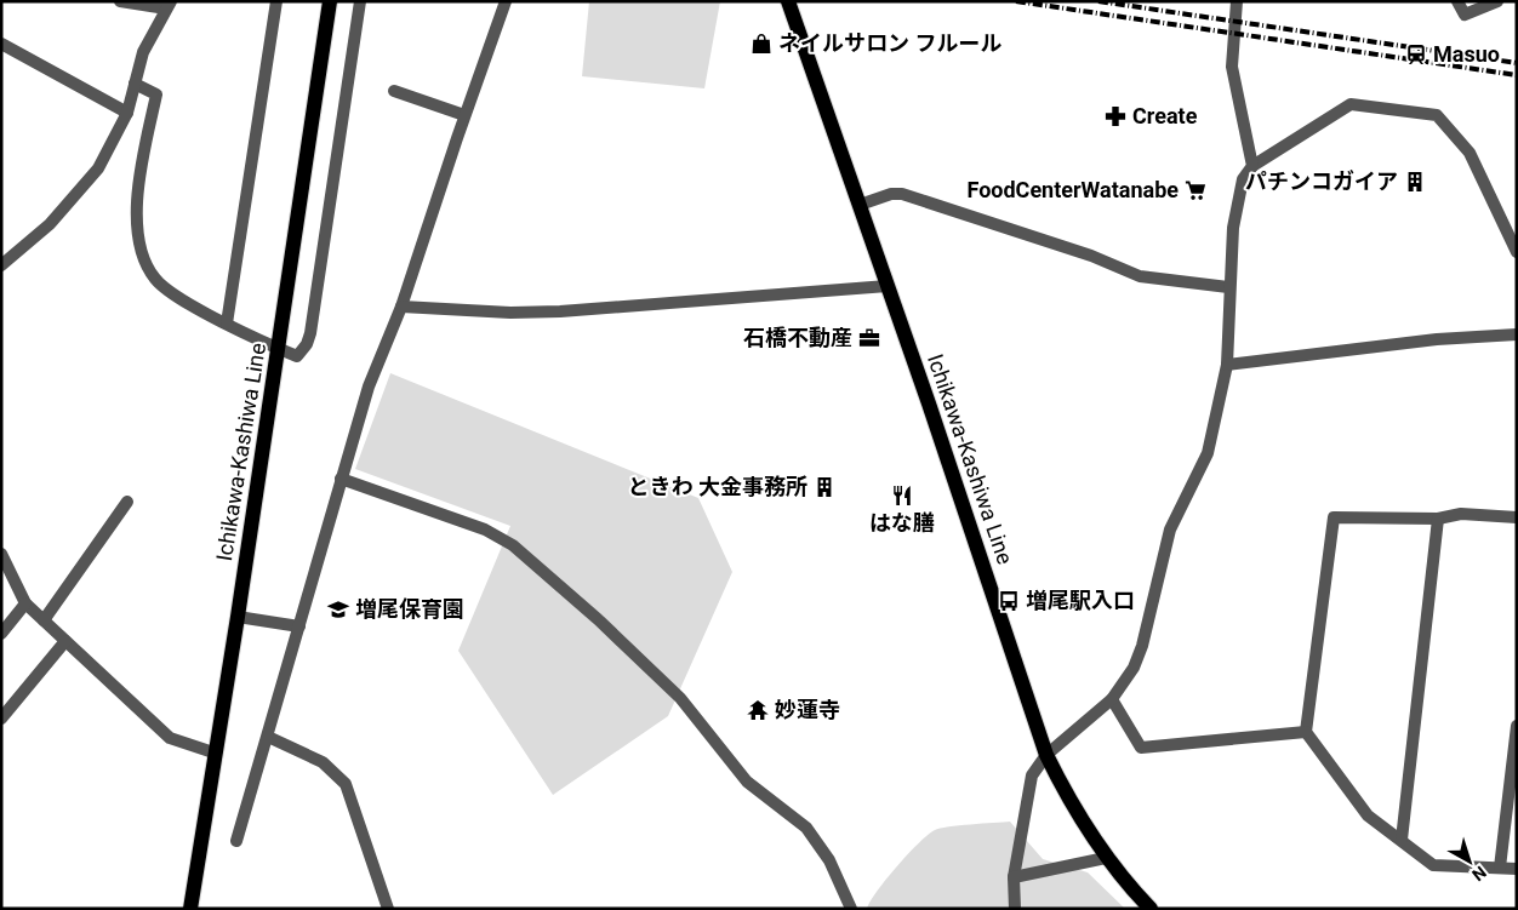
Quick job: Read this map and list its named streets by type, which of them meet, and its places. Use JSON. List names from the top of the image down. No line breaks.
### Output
{"streets":{"main road":["Ichikawa-Kashiwa Line"]},"places":{"shop":["ネイルサロン フルール"],"station":["Masuo"],"pharmacy":["Create"],"building":["パチンコガイア","ときわ 大金事務所"],"supermarket":["FoodCenterWatanabe"],"office":["石橋不動産"],"restaurant":["はな膳"],"bus stop":["増尾駅入口"],"school or university":["増尾保育園"],"temple":["妙蓮寺"]},"north":"bottom right"}
